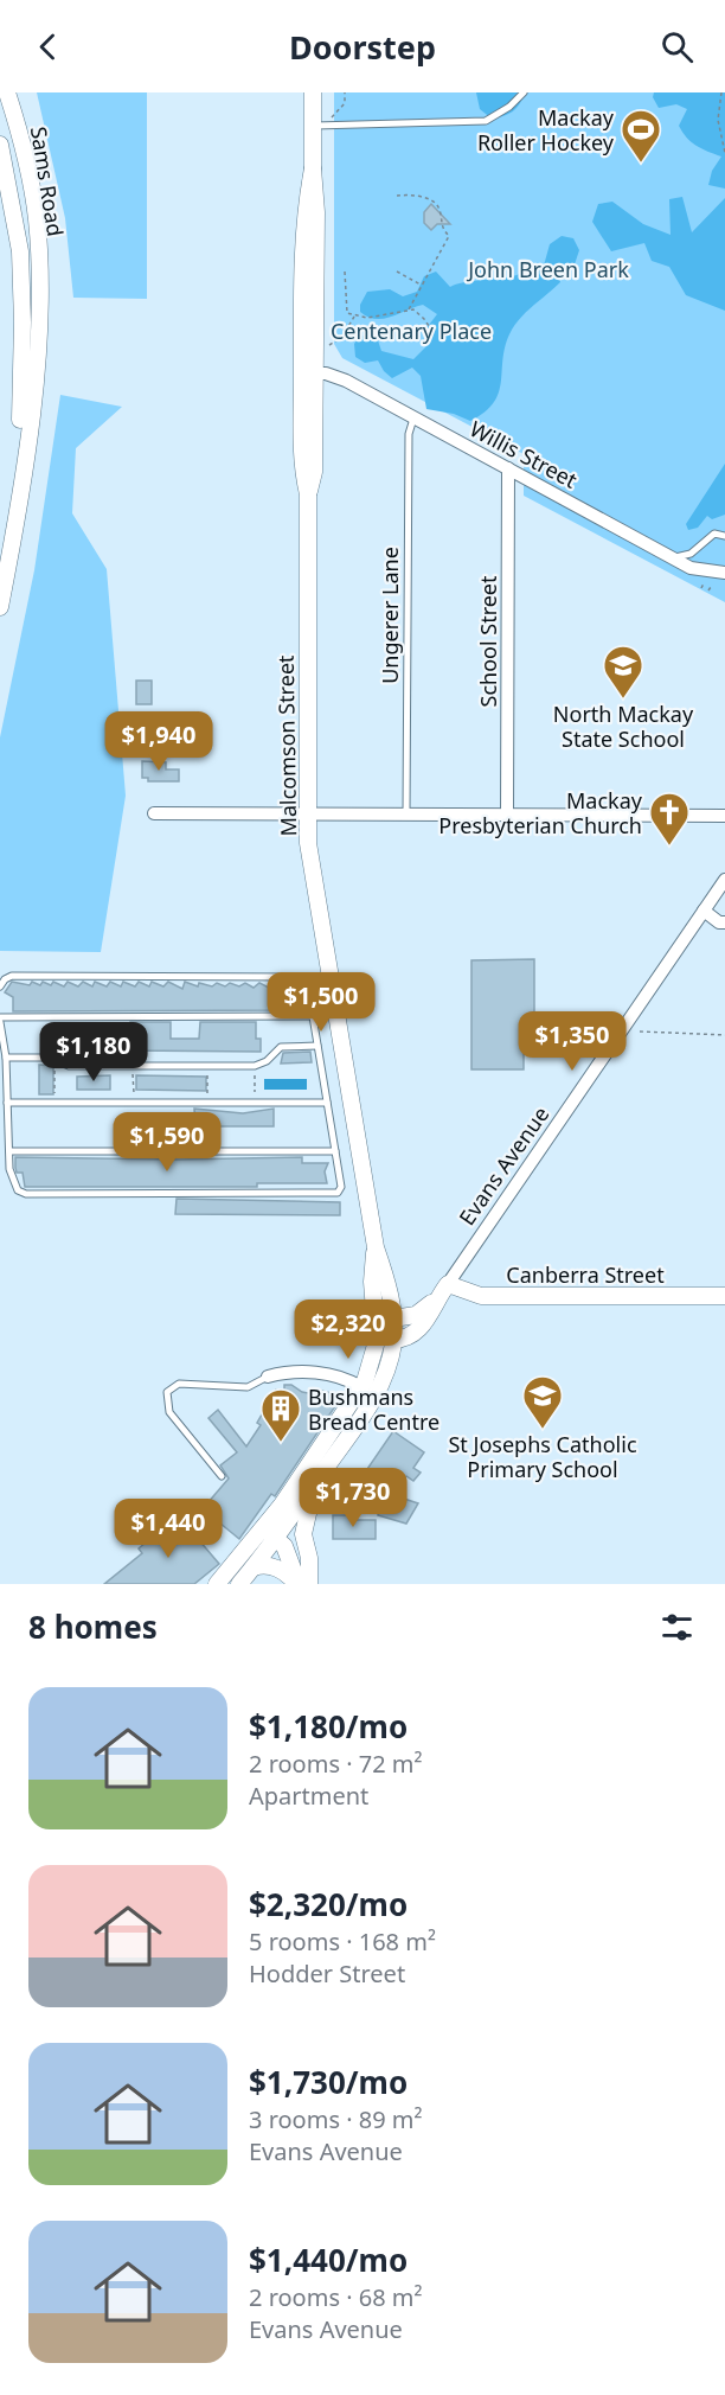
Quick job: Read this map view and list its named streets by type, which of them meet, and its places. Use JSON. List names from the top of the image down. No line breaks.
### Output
{"streets":{"main road":["Sams Road","Malcomson Street","Evans Avenue","Canberra Street"],"street":["Willis Street","School Street"],"lane":["Ungerer Lane"]},"crossings":[["Willis Street","Ungerer Lane"],["Willis Street","School Street"],["Willis Street","Malcomson Street"],["Malcomson Street","Evans Avenue"],["Evans Avenue","Canberra Street"]],"parks":["John Breen Park","Centenary Place"],"places":{"sports":["Mackay Roller Hockey"],"school or university":["North Mackay State School","St Josephs Catholic Primary School"],"church":["Mackay Presbyterian Church"],"building":["Bushmans Bread Centre"]},"page":{"header":"Doorstep","price":["$1,940","$1,500","$1,350","$1,180","$1,590","$2,320","$1,730","$1,440"],"heading":"8 homes","list":[{"name":"$1,180/mo","note":"2 rooms · 72 m² · Apartment"},{"name":"$2,320/mo","note":"5 rooms · 168 m² · Hodder Street"},{"name":"$1,730/mo","note":"3 rooms · 89 m² · Evans Avenue"},{"name":"$1,440/mo","note":"2 rooms · 68 m² · Evans Avenue"}]}}
